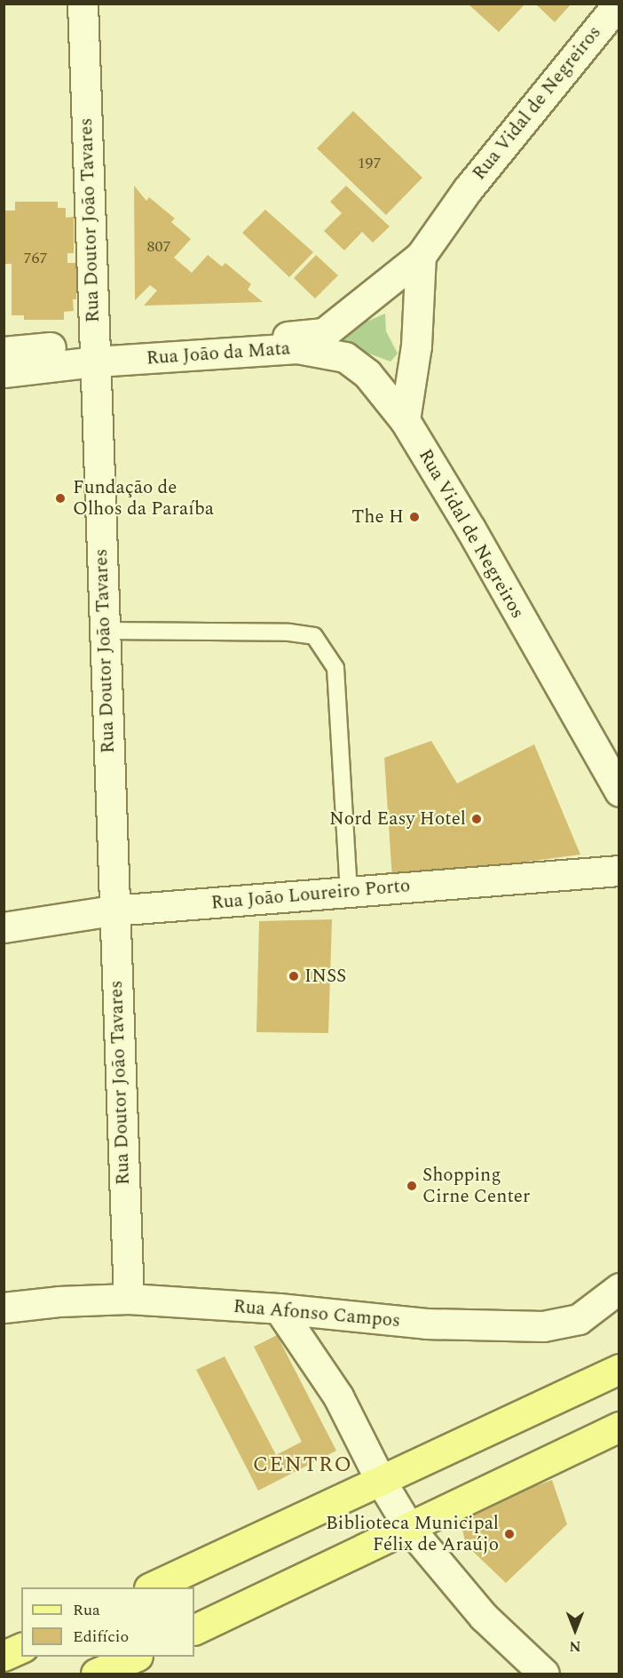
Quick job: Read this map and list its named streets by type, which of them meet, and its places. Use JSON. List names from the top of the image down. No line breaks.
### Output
{"streets":{"main road":["Rua Vidal de Negreiros","Rua Doutor João Tavares","Rua João da Mata","Rua João Loureiro Porto","Rua Afonso Campos"]},"crossings":[["Rua Vidal de Negreiros","Rua João da Mata"],["Rua Doutor João Tavares","Rua João da Mata"],["Rua Doutor João Tavares","Rua João Loureiro Porto"],["Rua Doutor João Tavares","Rua Afonso Campos"]],"districts":["CENTRO"],"places":["Fundação de Olhos da Paraíba","The H","Nord Easy Hotel","INSS","Shopping Cirne Center","Biblioteca Municipal Félix de Araújo"],"house_numbers":["197","807","767"],"legend":["Rua","Edifício"],"north":"bottom"}
